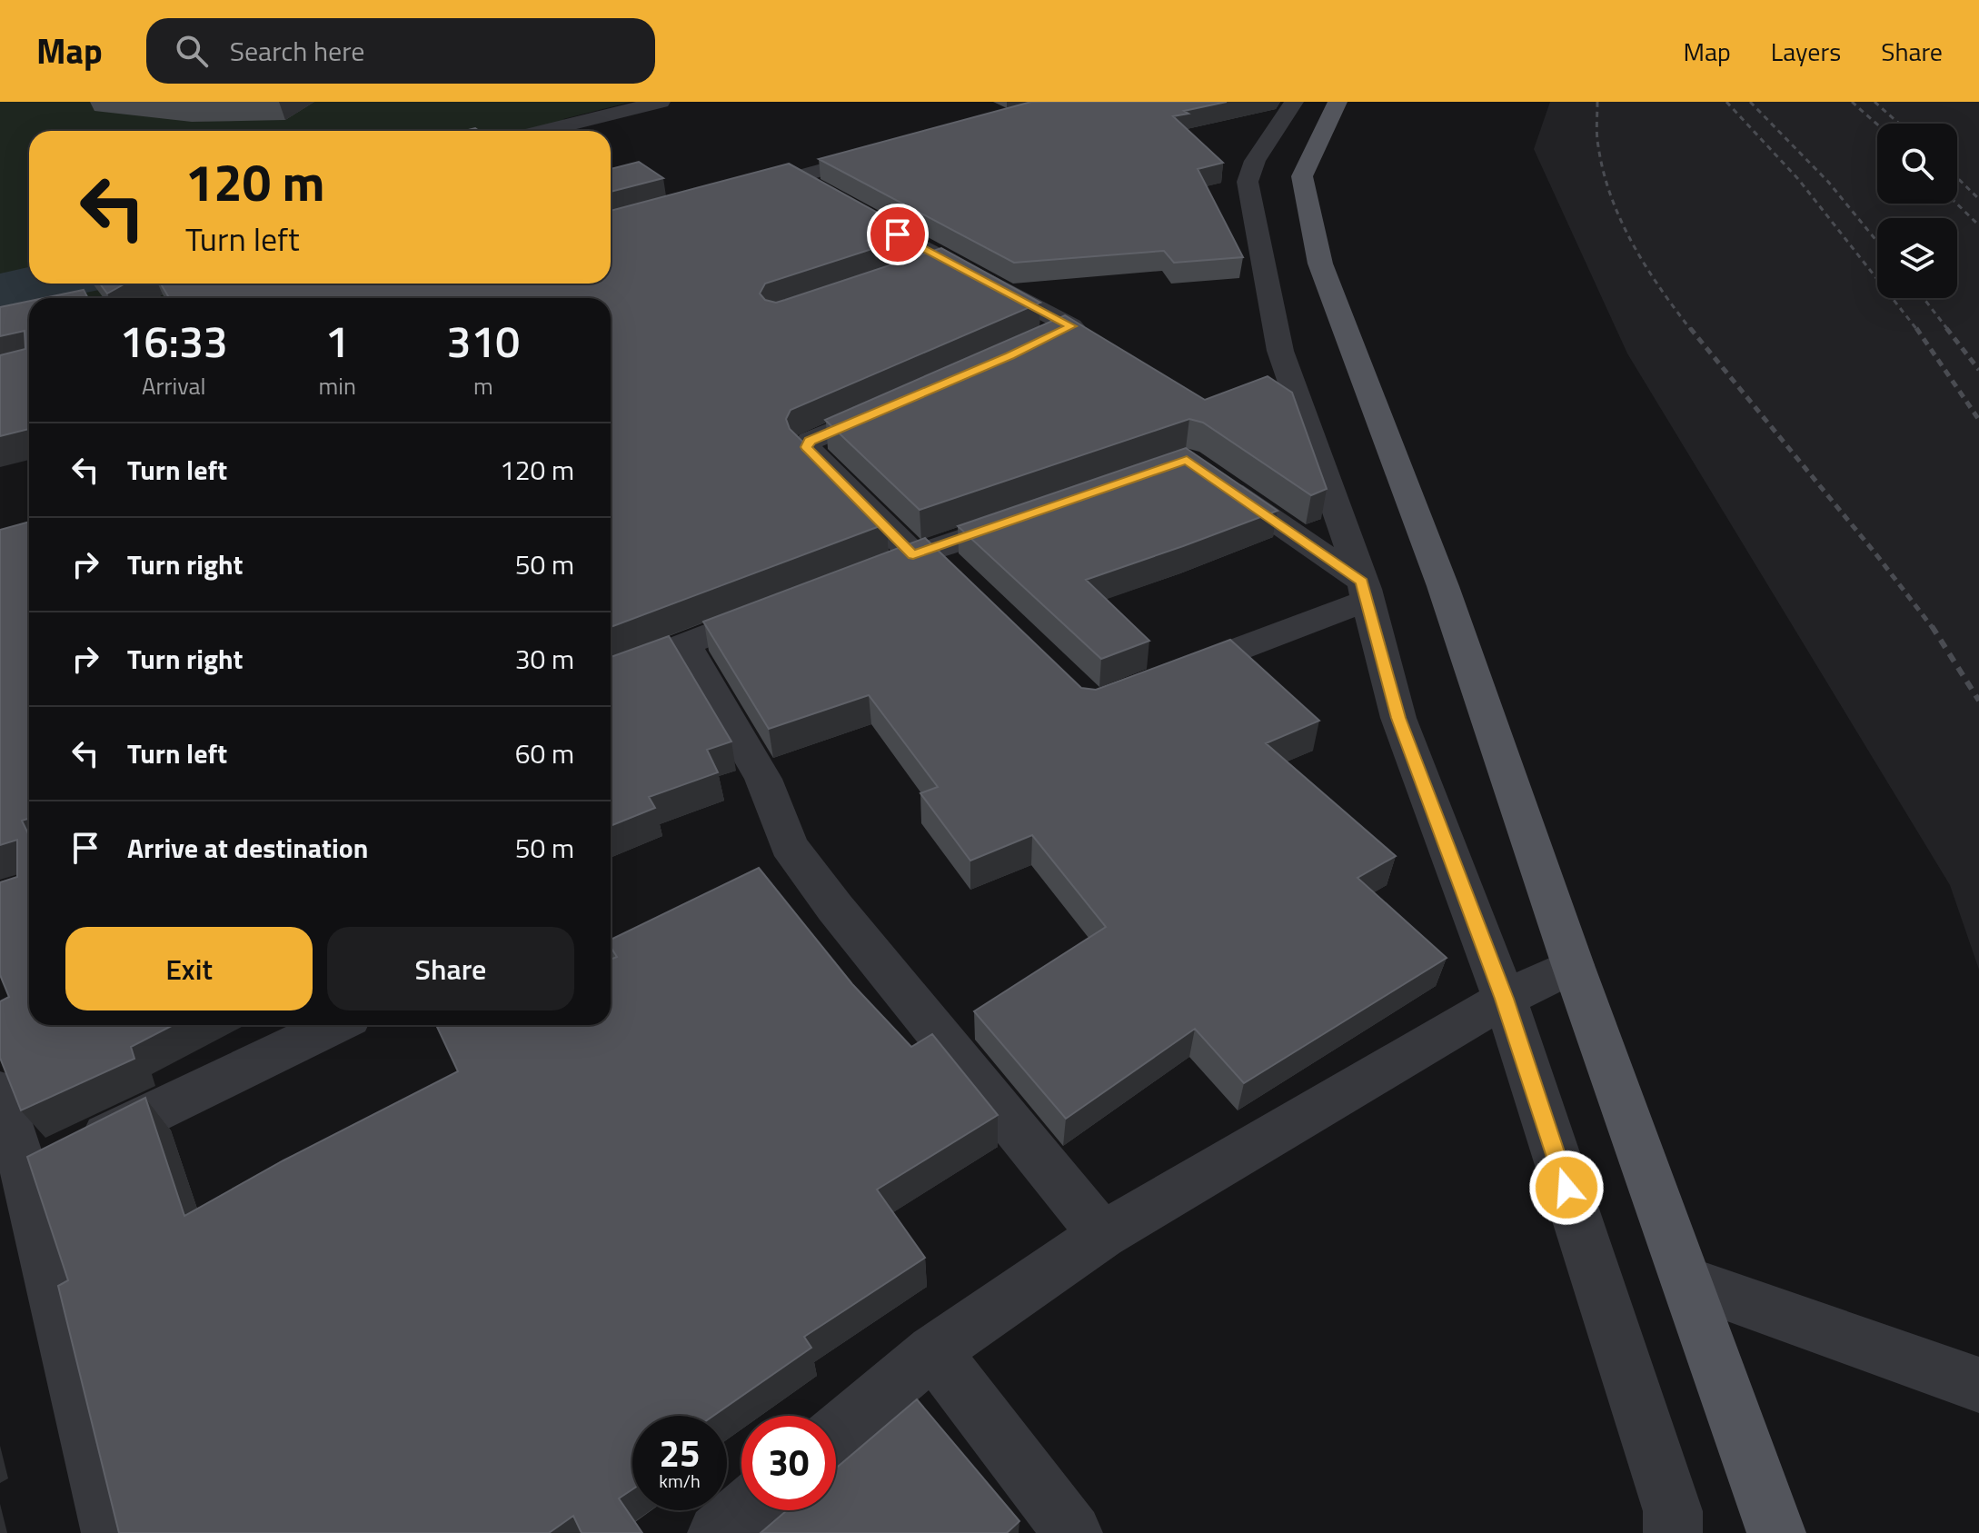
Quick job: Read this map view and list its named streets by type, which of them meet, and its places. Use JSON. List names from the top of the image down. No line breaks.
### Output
{"page":{"header":"Map","search":"Search here","nav":["Map","Layers","Share"],"turn":["120 m","Turn left"],"eta":["16:33","Arrival","1","min","310","m"],"list":[{"name":"Turn left","value":"120 m"},{"name":"Turn right","value":"50 m"},{"name":"Turn right","value":"30 m"},{"name":"Turn left","value":"60 m"},{"name":"Arrive at destination","value":"50 m"}],"buttons":["Exit","Share"],"speed":"25 km/h","limit":"30"}}
